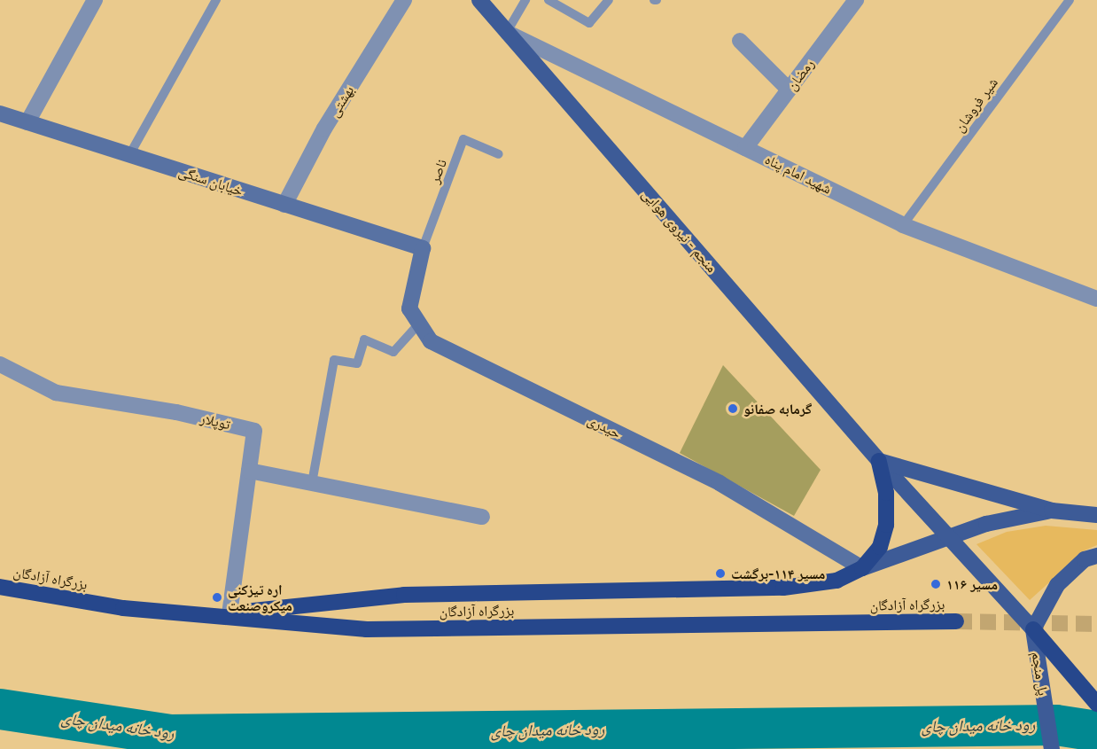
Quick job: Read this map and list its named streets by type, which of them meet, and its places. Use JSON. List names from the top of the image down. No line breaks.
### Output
{"streets":{"highway":["بزرگراه آزادگان"],"main road":["منجم - نیروی هوایی","پل منجم"],"street":["رمضان","بهشتی","شهید امام پناه","خیابان سنگی","توپلار","حیدری"],"lane":["شیر فروشان","ناصر"]},"crossings":[["رمضان","شهید امام پناه"],["بهشتی","خیابان سنگی"],["شیر فروشان","شهید امام پناه"],["ناصر","خیابان سنگی"],["ناصر","حیدری"],["شهید امام پناه","منجم - نیروی هوایی"],["خیابان سنگی","حیدری"],["منجم - نیروی هوایی","پل منجم"]],"water":["رود خانه میدان چای"],"places":["گرمابه صفانو","مسیر ۱۱۴-برگشت","مسیر ۱۱۶","اره تیزکنی میکروصنعت"]}
